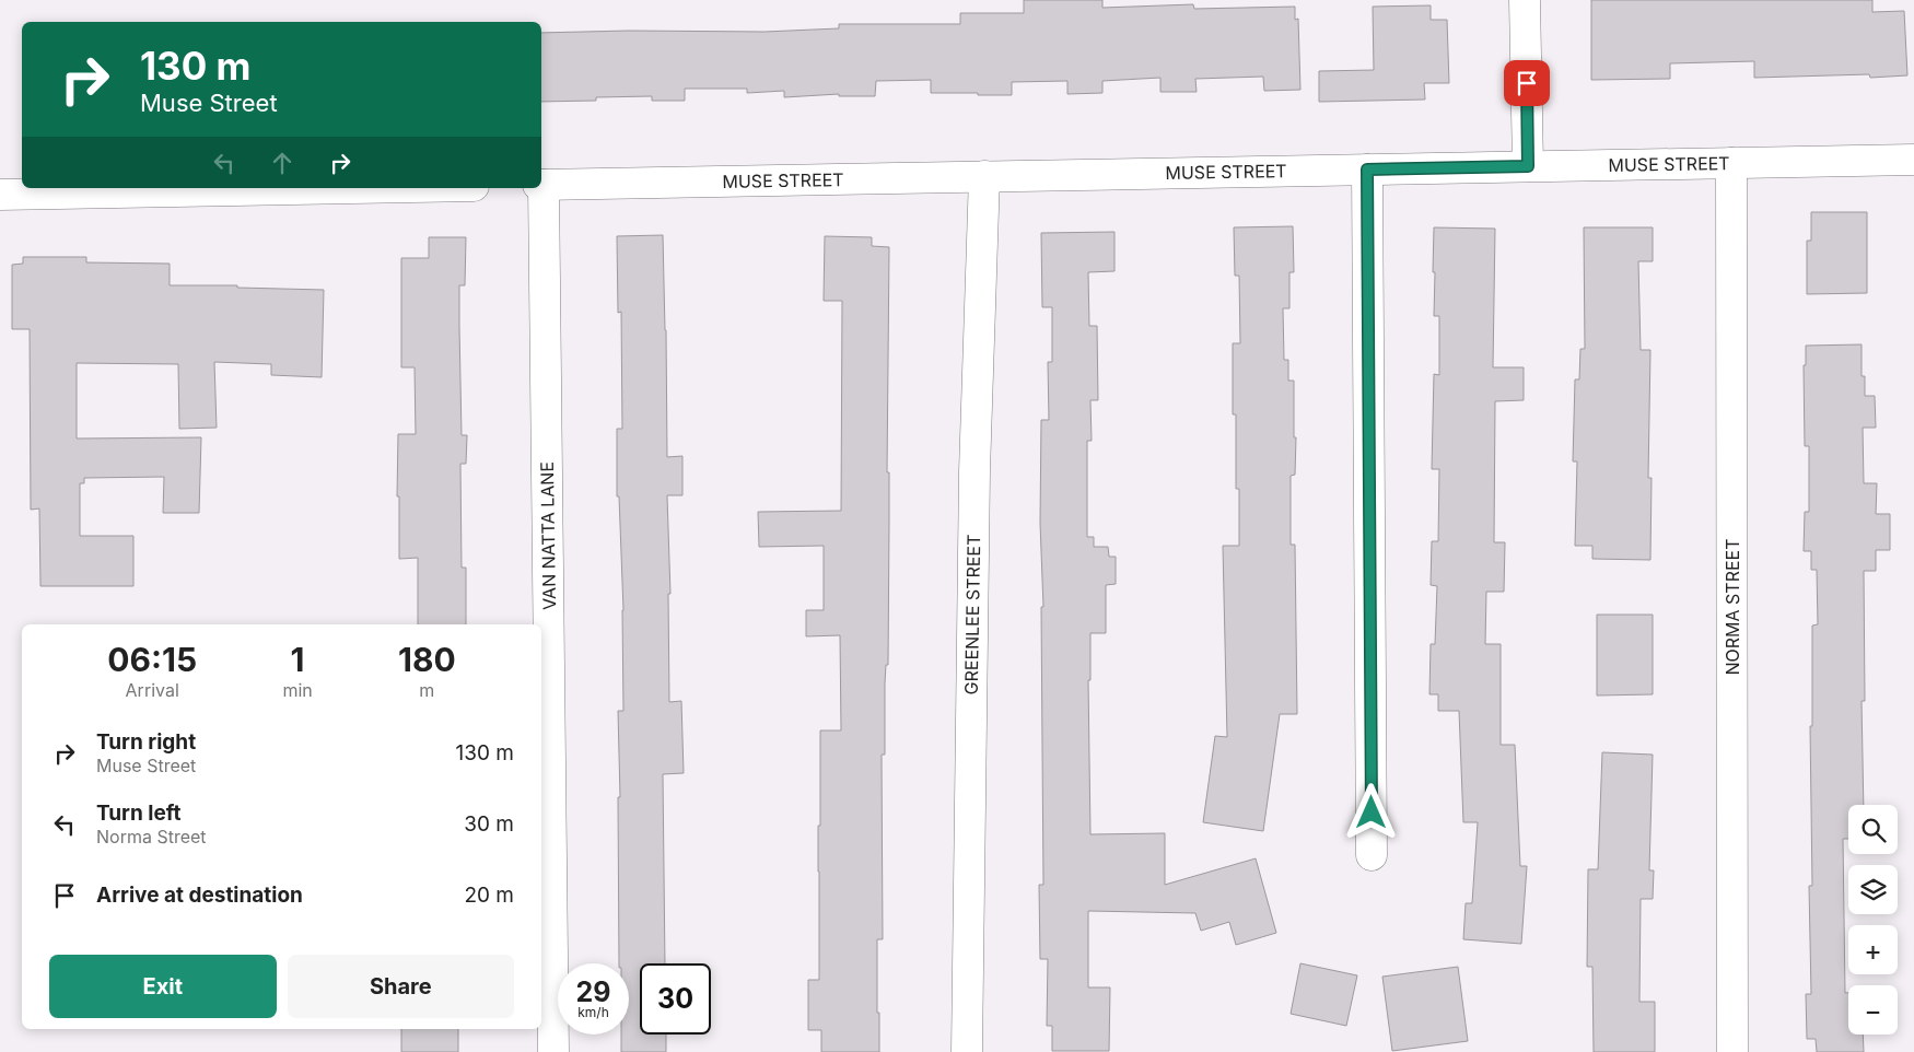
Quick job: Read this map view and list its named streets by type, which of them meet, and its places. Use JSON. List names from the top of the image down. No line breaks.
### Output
{"streets":{"street":["MUSE STREET","VAN NATTA LANE","NORMA STREET","GREENLEE STREET"]},"crossings":[["MUSE STREET","VAN NATTA LANE"],["MUSE STREET","NORMA STREET"],["MUSE STREET","GREENLEE STREET"]],"page":{"turn":["130 m","Muse Street"],"eta":["06:15","Arrival","1","min","180","m"],"list":[{"name":"Turn right","note":"Muse Street","value":"130 m"},{"name":"Turn left","note":"Norma Street","value":"30 m"},{"name":"Arrive at destination","value":"20 m"}],"map_buttons":["+","−"],"buttons":["Exit","Share"],"speed":"29 km/h","limit":"30"}}
